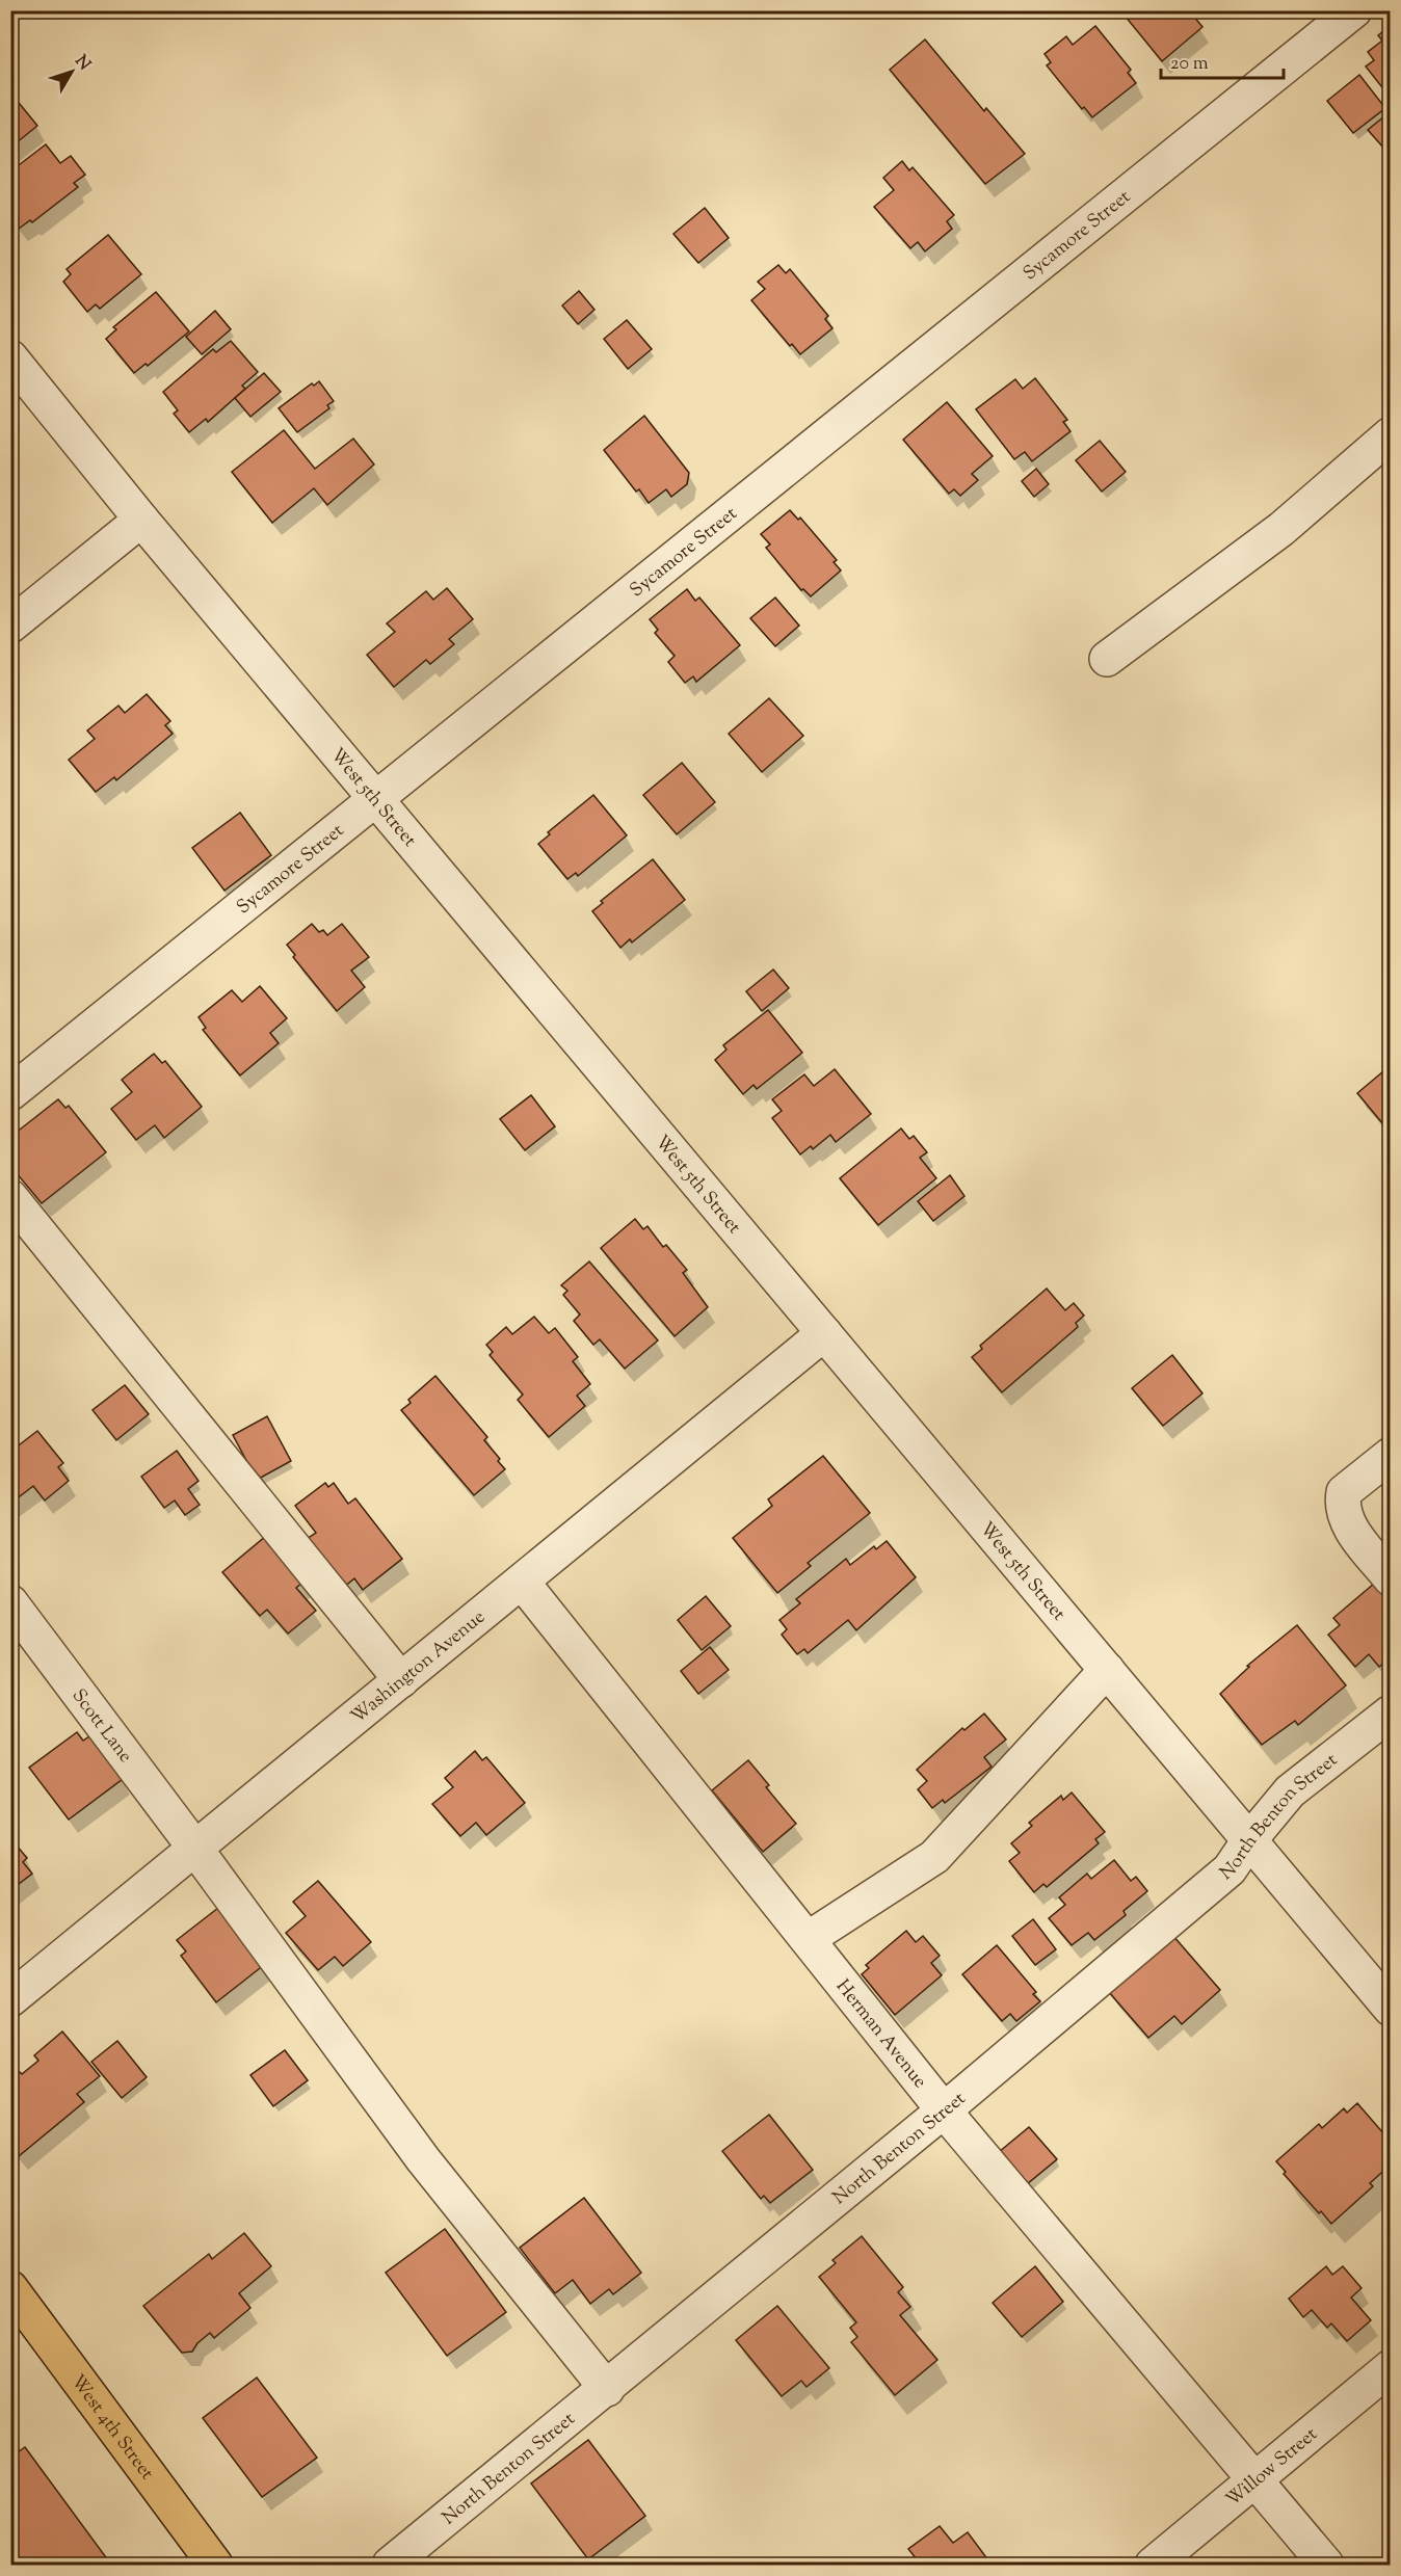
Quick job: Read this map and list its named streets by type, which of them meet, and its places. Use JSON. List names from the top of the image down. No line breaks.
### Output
{"streets":{"main road":["West 4th Street"],"street":["Sycamore Street","West 5th Street","Washington Avenue","Scott Lane","North Benton Street","Herman Avenue","Willow Street"]},"crossings":[["Sycamore Street","West 5th Street"],["West 5th Street","Washington Avenue"],["West 5th Street","North Benton Street"],["Washington Avenue","Scott Lane"],["Washington Avenue","Herman Avenue"],["Scott Lane","North Benton Street"],["North Benton Street","Herman Avenue"],["Herman Avenue","Willow Street"]],"scale_bar":"20 m","north":"top right"}
